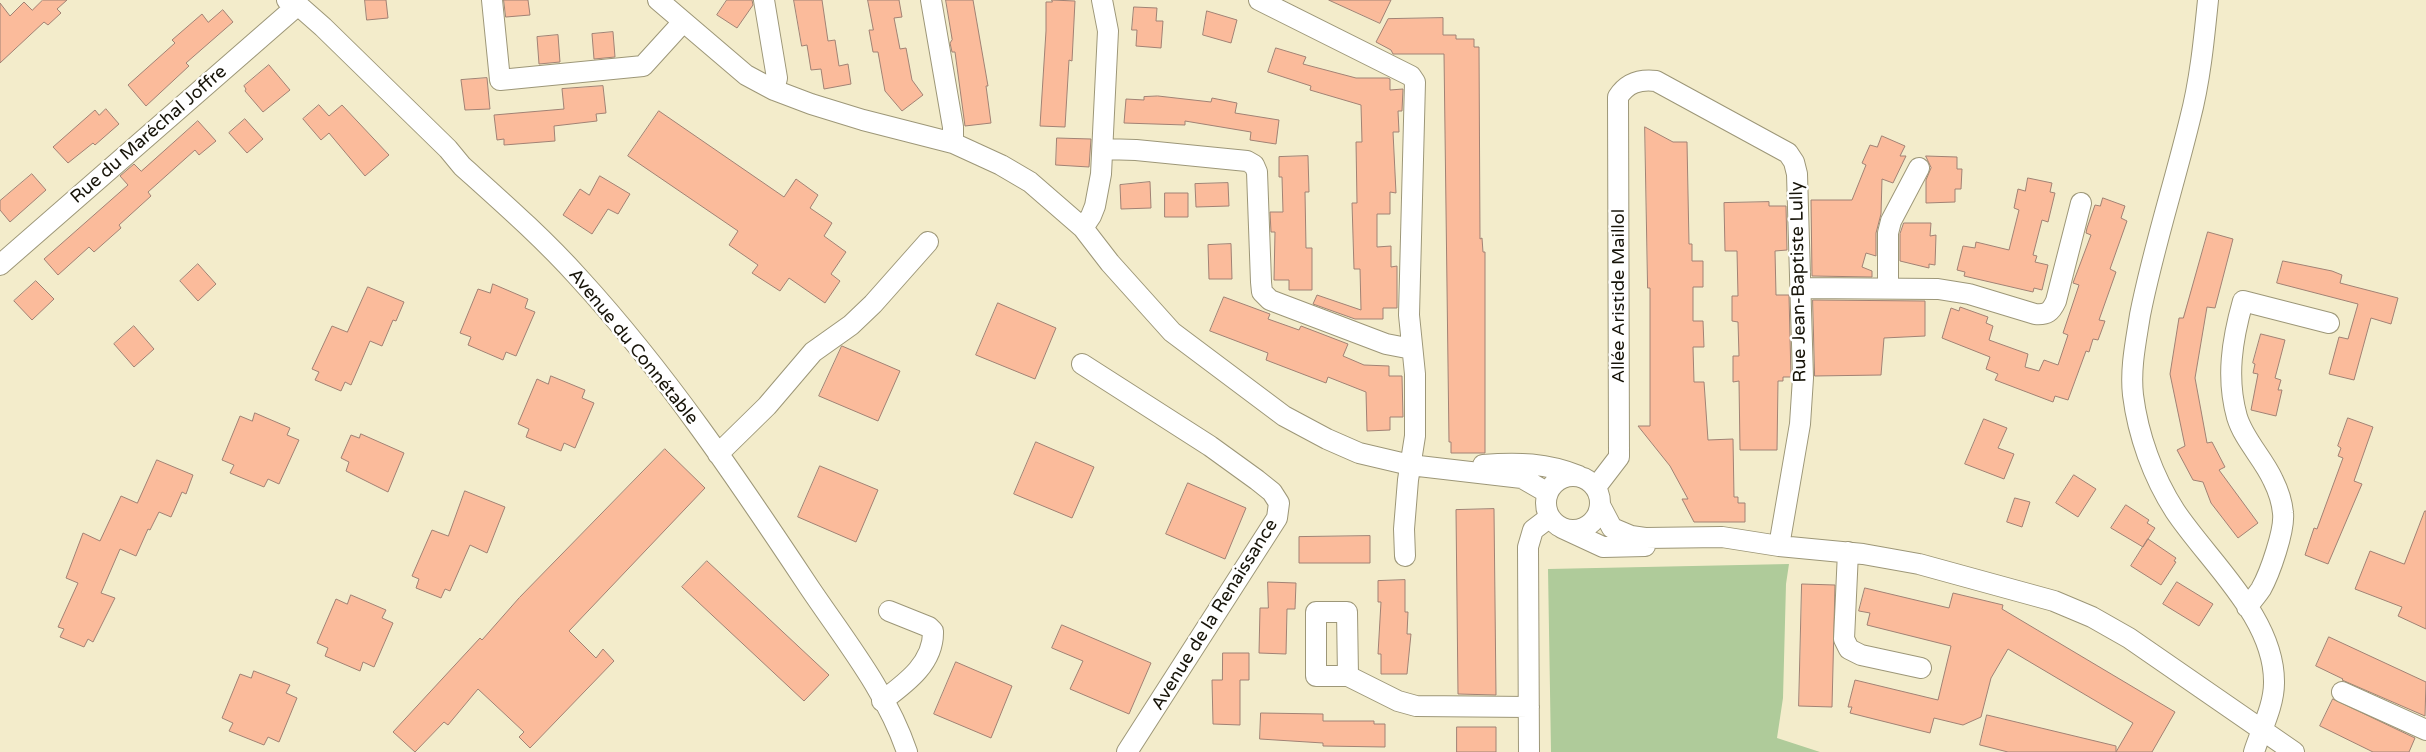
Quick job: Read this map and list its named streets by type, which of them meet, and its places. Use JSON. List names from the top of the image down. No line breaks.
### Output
{"streets":{"street":["Rue du Maréchal Joffre","Rue Jean-Baptiste Lully","Allée Aristide Maillol","Avenue du Connétable","Avenue de la Renaissance"]},"crossings":[["Rue du Maréchal Joffre","Avenue du Connétable"],["Rue Jean-Baptiste Lully","Allée Aristide Maillol"]]}
